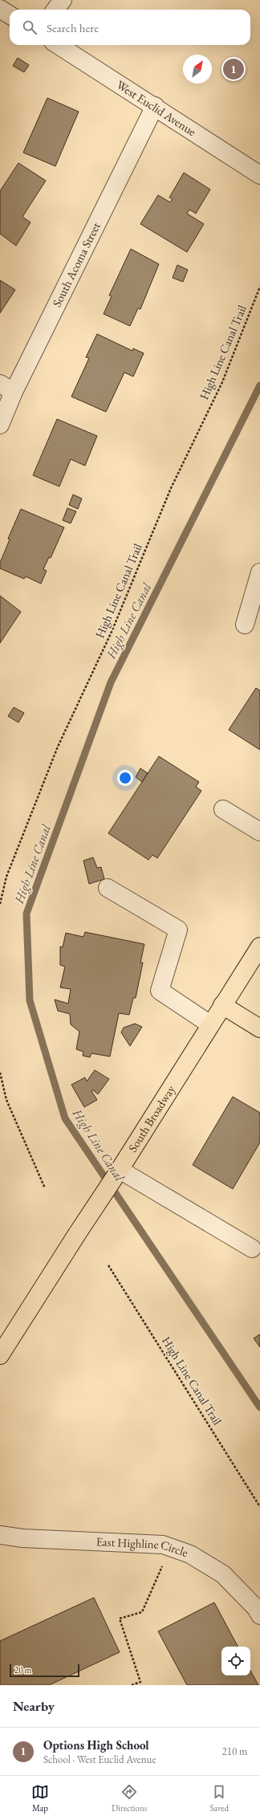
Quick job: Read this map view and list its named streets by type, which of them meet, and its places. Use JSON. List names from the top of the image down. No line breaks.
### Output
{"streets":{"main road":["South Broadway"],"street":["West Euclid Avenue","South Acoma Street","East Highline Circle"],"path":["High Line Canal Trail"]},"crossings":[["West Euclid Avenue","South Acoma Street"]],"water":["High Line Canal"],"scale_bar":"20 m","north":"top right","page":{"search":"Search here","pins":"1","scale":"20 m","heading":"Nearby","list":[{"mark":"1","name":"Options High School","note":"School · West Euclid Avenue","value":"210 m"}],"nav":["Map","Directions","Saved"]}}
